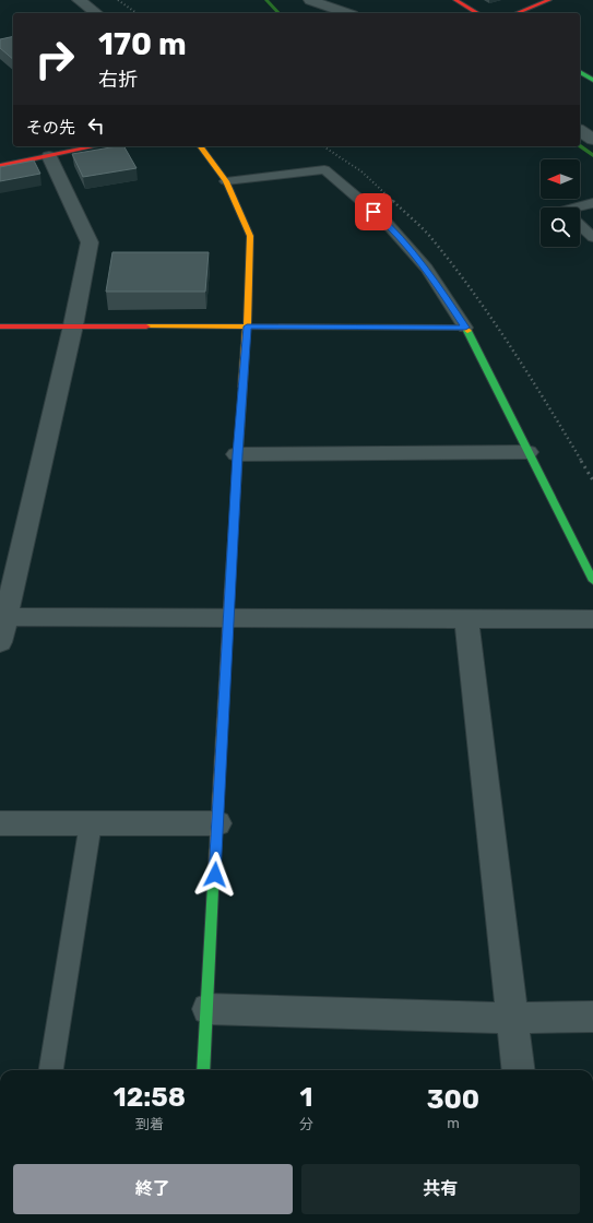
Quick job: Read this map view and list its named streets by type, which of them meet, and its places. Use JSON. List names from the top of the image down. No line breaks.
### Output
{"north":"left","page":{"turn":["170 m","右折"],"then":"その先","eta":["12:58","到着","1","分","300","m"],"buttons":["終了","共有"]}}
